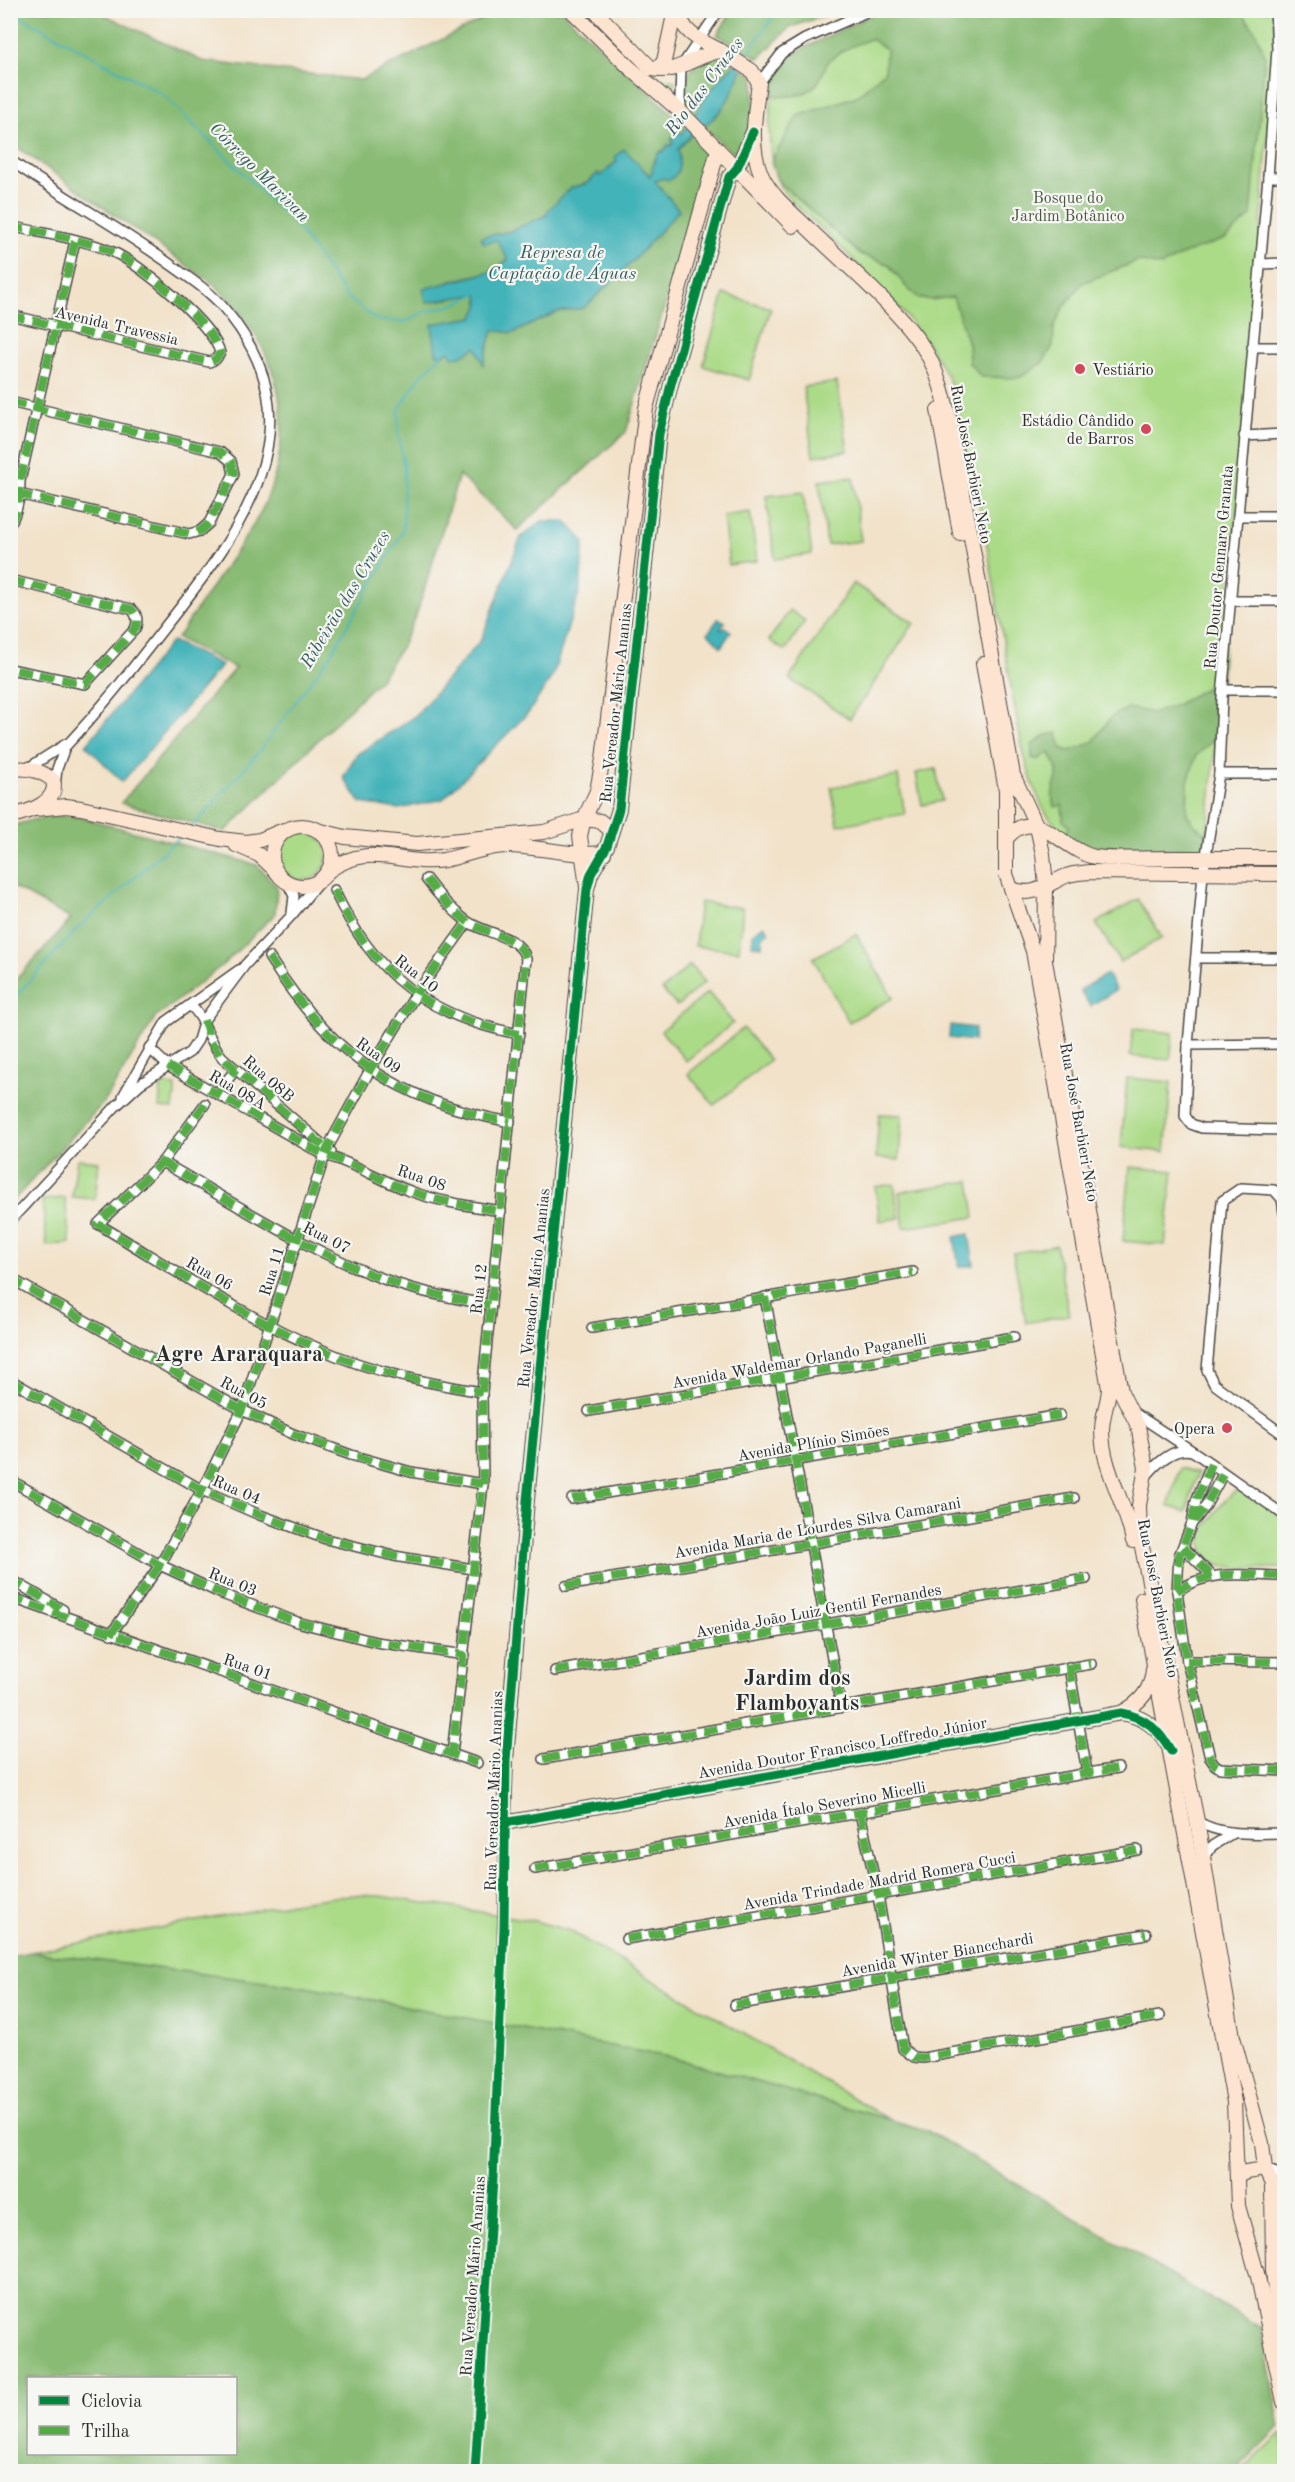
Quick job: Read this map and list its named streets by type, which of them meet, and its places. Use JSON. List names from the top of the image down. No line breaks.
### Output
{"streets":{"main road":["Rua José Barbieri Neto","Rua Vereador Mário Ananias","Avenida Doutor Francisco Loffredo Júnior"],"street":["Avenida Travessia","Rua Doutor Gennaro Granata","Rua 10","Rua 09","Rua 08B","Rua 08A","Rua 08","Rua 07","Rua 11","Rua 06","Rua 12","Avenida Waldemar Orlando Paganelli","Rua 05","Avenida Plínio Simões","Rua 04","Avenida Maria de Lourdes Silva Camarani","Rua 03","Avenida João Luiz Gentil Fernandes","Rua 01","Avenida Ítalo Severino Micelli","Avenida Trindade Madrid Romera Cucci","Avenida Winter Biancchardi"]},"crossings":[["Rua José Barbieri Neto","Rua Vereador Mário Ananias"],["Rua Vereador Mário Ananias","Avenida Doutor Francisco Loffredo Júnior"],["Rua 10","Rua 11"],["Rua 10","Rua 12"],["Rua 09","Rua 11"],["Rua 09","Rua 12"],["Rua 08B","Rua 08A"],["Rua 08B","Rua 08"],["Rua 08B","Rua 11"],["Rua 08A","Rua 08"],["Rua 08A","Rua 11"],["Rua 08","Rua 11"],["Rua 08","Rua 12"],["Rua 07","Rua 11"],["Rua 07","Rua 06"],["Rua 07","Rua 12"],["Rua 11","Rua 06"],["Rua 11","Rua 12"],["Rua 11","Rua 05"],["Rua 11","Rua 04"],["Rua 11","Rua 03"],["Rua 11","Rua 01"],["Rua 06","Rua 12"],["Rua 12","Rua 05"],["Rua 12","Rua 04"],["Rua 12","Rua 03"],["Rua 12","Rua 01"]],"districts":["Agre Araraquara","Jardim dos Flamboyants"],"water":["Rio das Cruzes","Córrego Marivan","Represa de Captação de Águas","Ribeirão das Cruzes"],"parks":["Bosque do Jardim Botânico"],"places":["Vestiário","Estádio Cândido de Barros","Opera"],"legend":["Ciclovia","Trilha"]}
